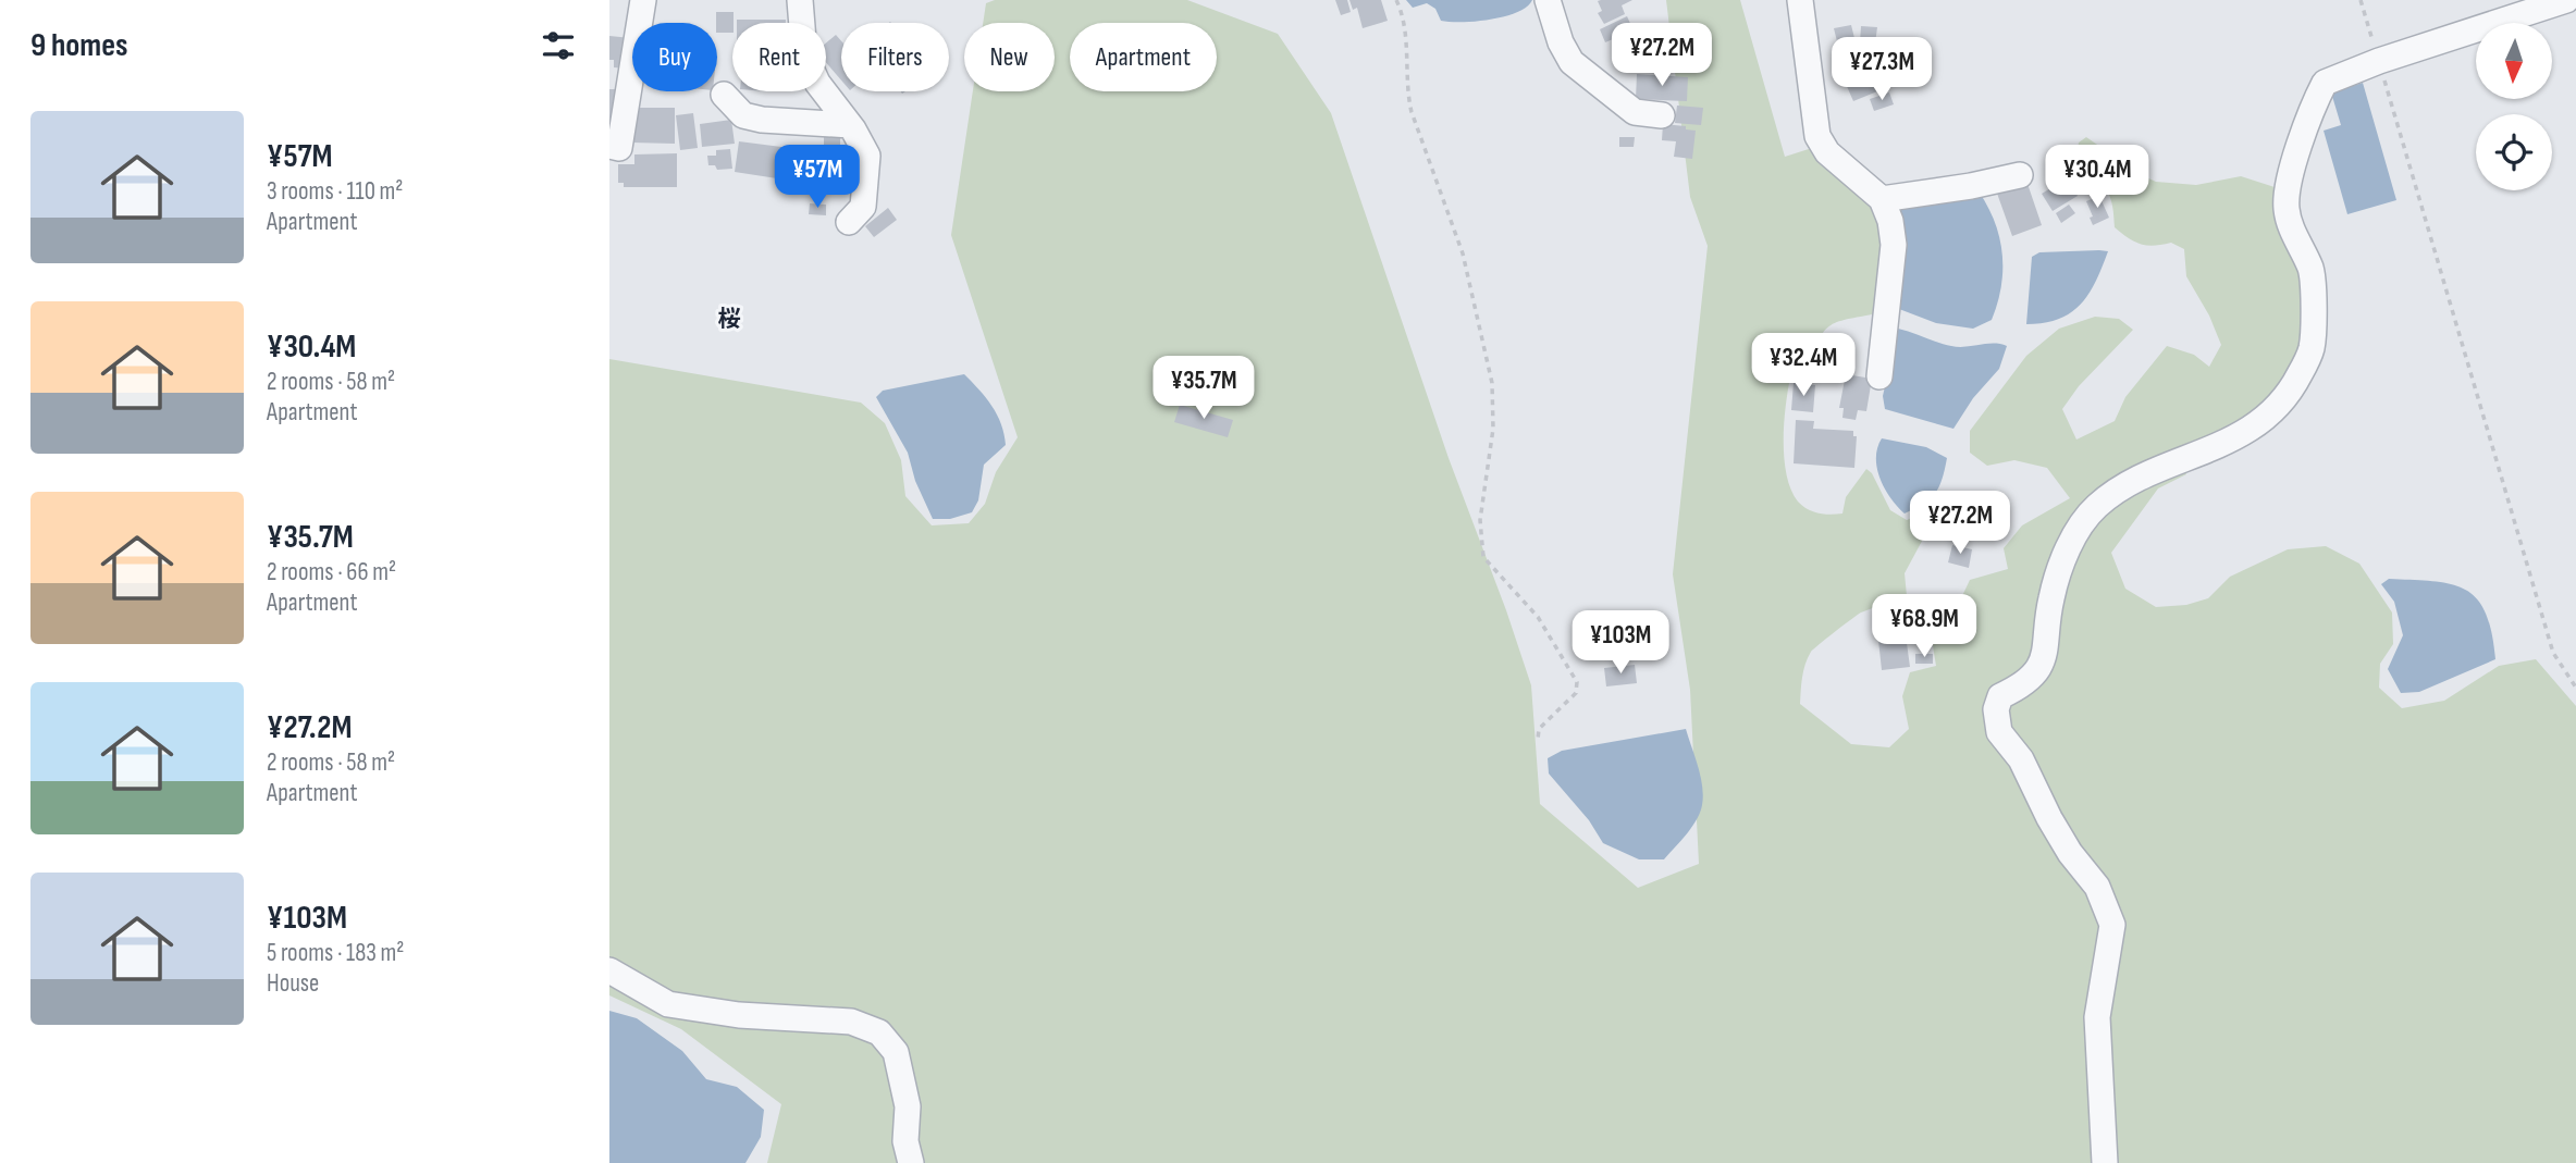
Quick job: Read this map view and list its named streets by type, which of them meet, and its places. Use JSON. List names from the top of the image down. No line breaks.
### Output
{"districts":["桜"],"north":"bottom","page":{"heading":"9 homes","price":["¥27.2M","¥27.3M","¥57M","¥30.4M","¥32.4M","¥35.7M","¥27.2M","¥68.9M","¥103M"],"chip":["Buy","Rent","Filters","New","Apartment"],"list":[{"name":"¥57M","note":"3 rooms · 110 m² · Apartment"},{"name":"¥30.4M","note":"2 rooms · 58 m² · Apartment"},{"name":"¥35.7M","note":"2 rooms · 66 m² · Apartment"},{"name":"¥27.2M","note":"2 rooms · 58 m² · Apartment"},{"name":"¥103M","note":"5 rooms · 183 m² · House"}]}}
